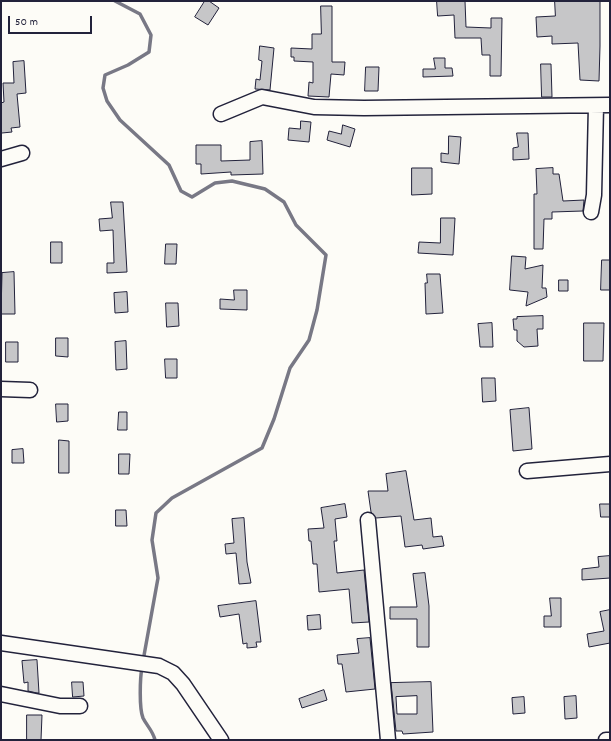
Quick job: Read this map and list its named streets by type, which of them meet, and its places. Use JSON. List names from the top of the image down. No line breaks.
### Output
{"scale_bar":"50 m"}
